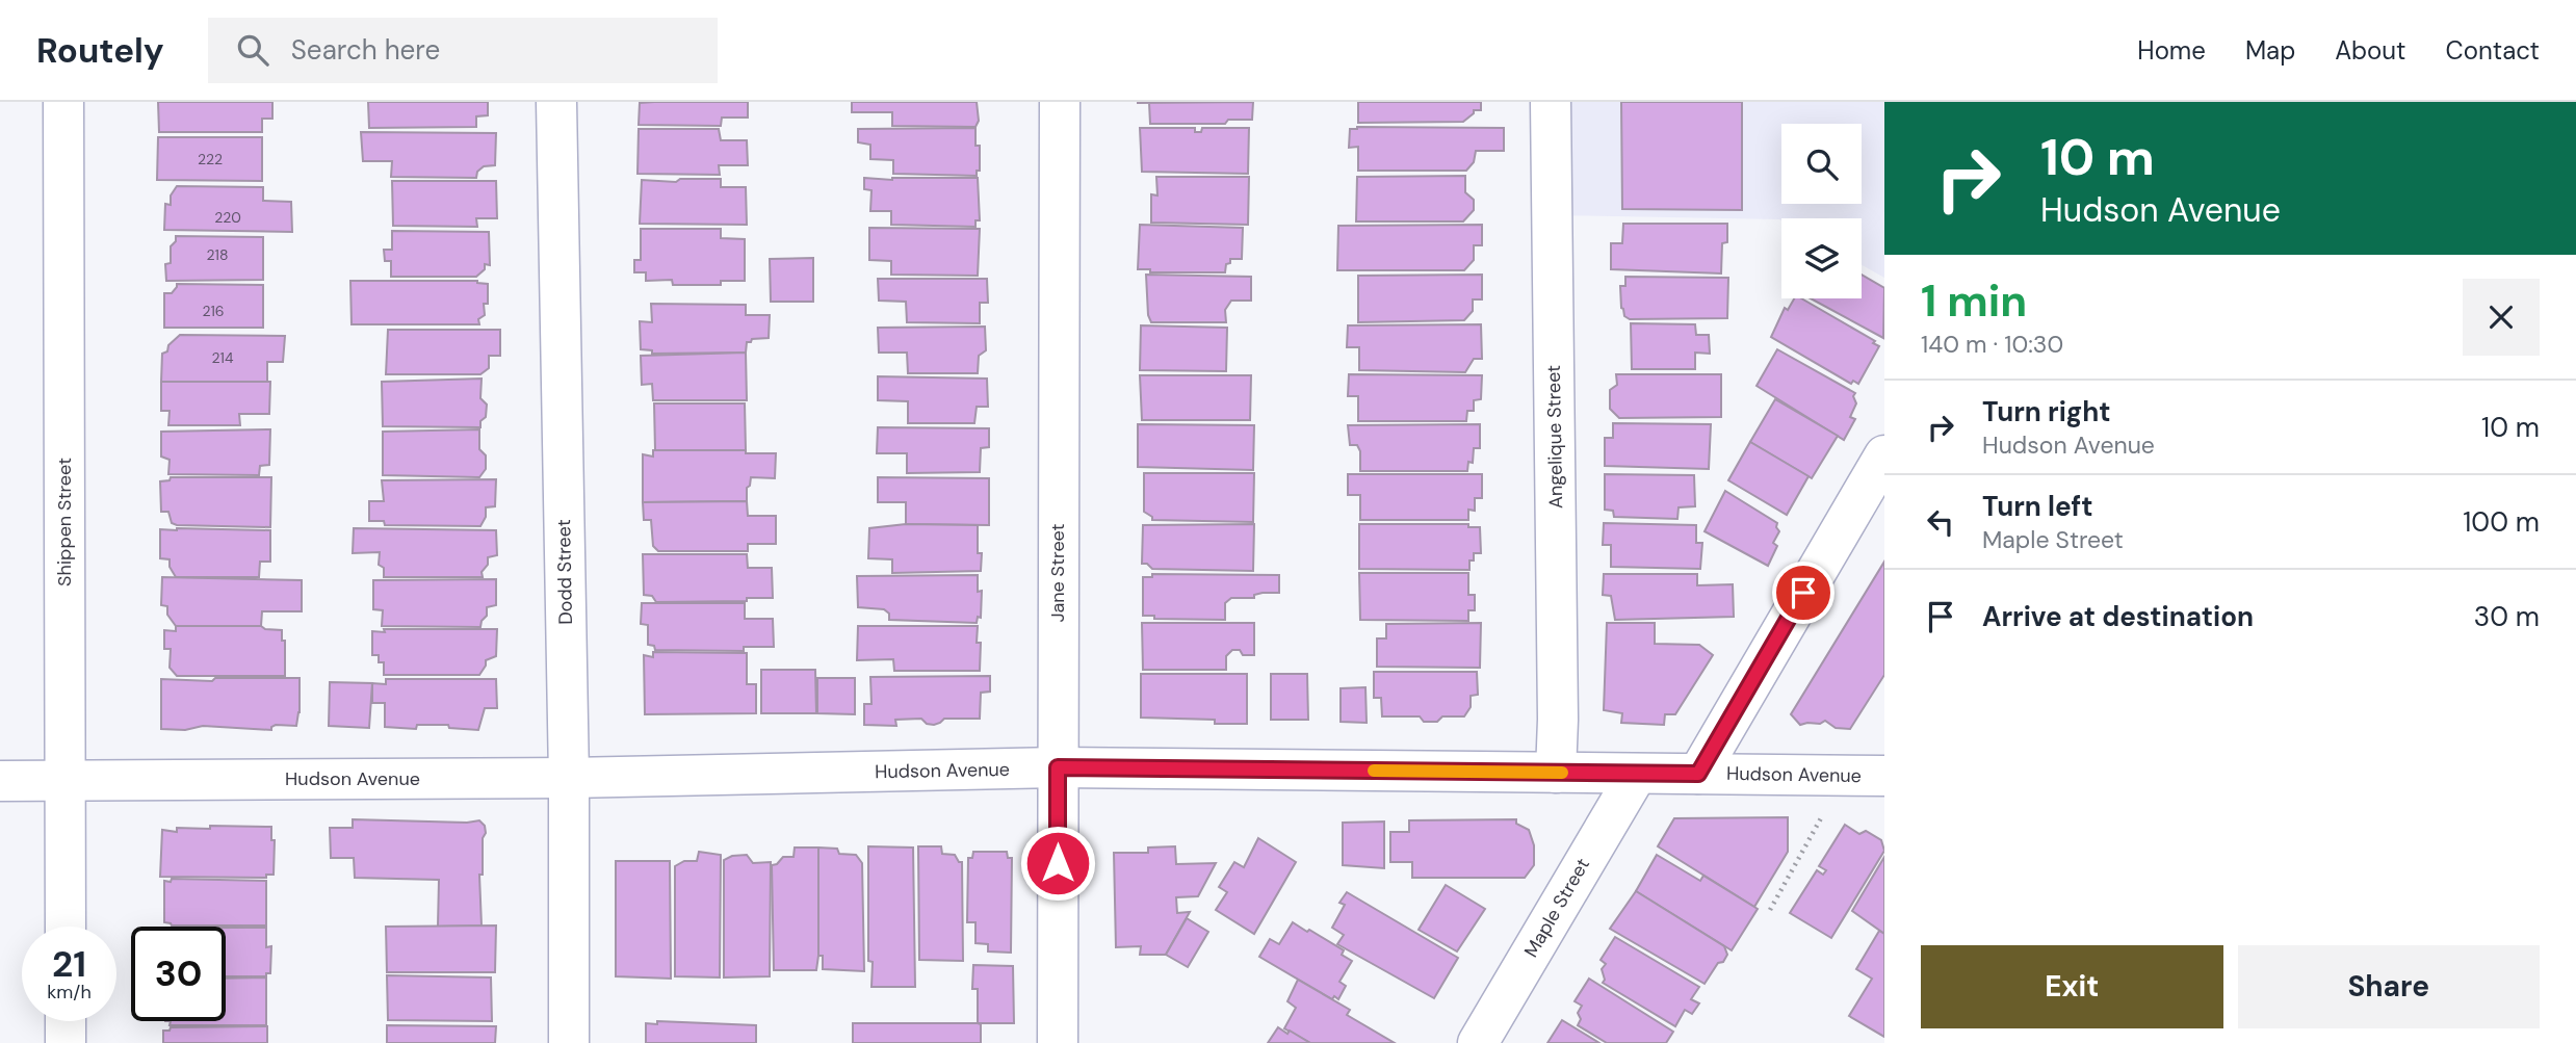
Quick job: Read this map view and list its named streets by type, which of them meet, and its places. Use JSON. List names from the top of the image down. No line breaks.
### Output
{"streets":{"street":["Angelique Street","Shippen Street","Dodd Street","Jane Street","Hudson Avenue","Maple Street"]},"crossings":[["Angelique Street","Hudson Avenue"],["Shippen Street","Hudson Avenue"],["Dodd Street","Hudson Avenue"],["Jane Street","Hudson Avenue"],["Hudson Avenue","Maple Street"]],"house_numbers":["222","220","218","216","214"],"page":{"header":"Routely","search":"Search here","nav":["Home","Map","About","Contact"],"turn":["10 m","Hudson Avenue"],"heading":["1 min","140 m · 10:30"],"list":[{"name":"Turn right","note":"Hudson Avenue","value":"10 m"},{"name":"Turn left","note":"Maple Street","value":"100 m"},{"name":"Arrive at destination","value":"30 m"}],"speed":"21 km/h","limit":"30","buttons":["Exit","Share"]}}
